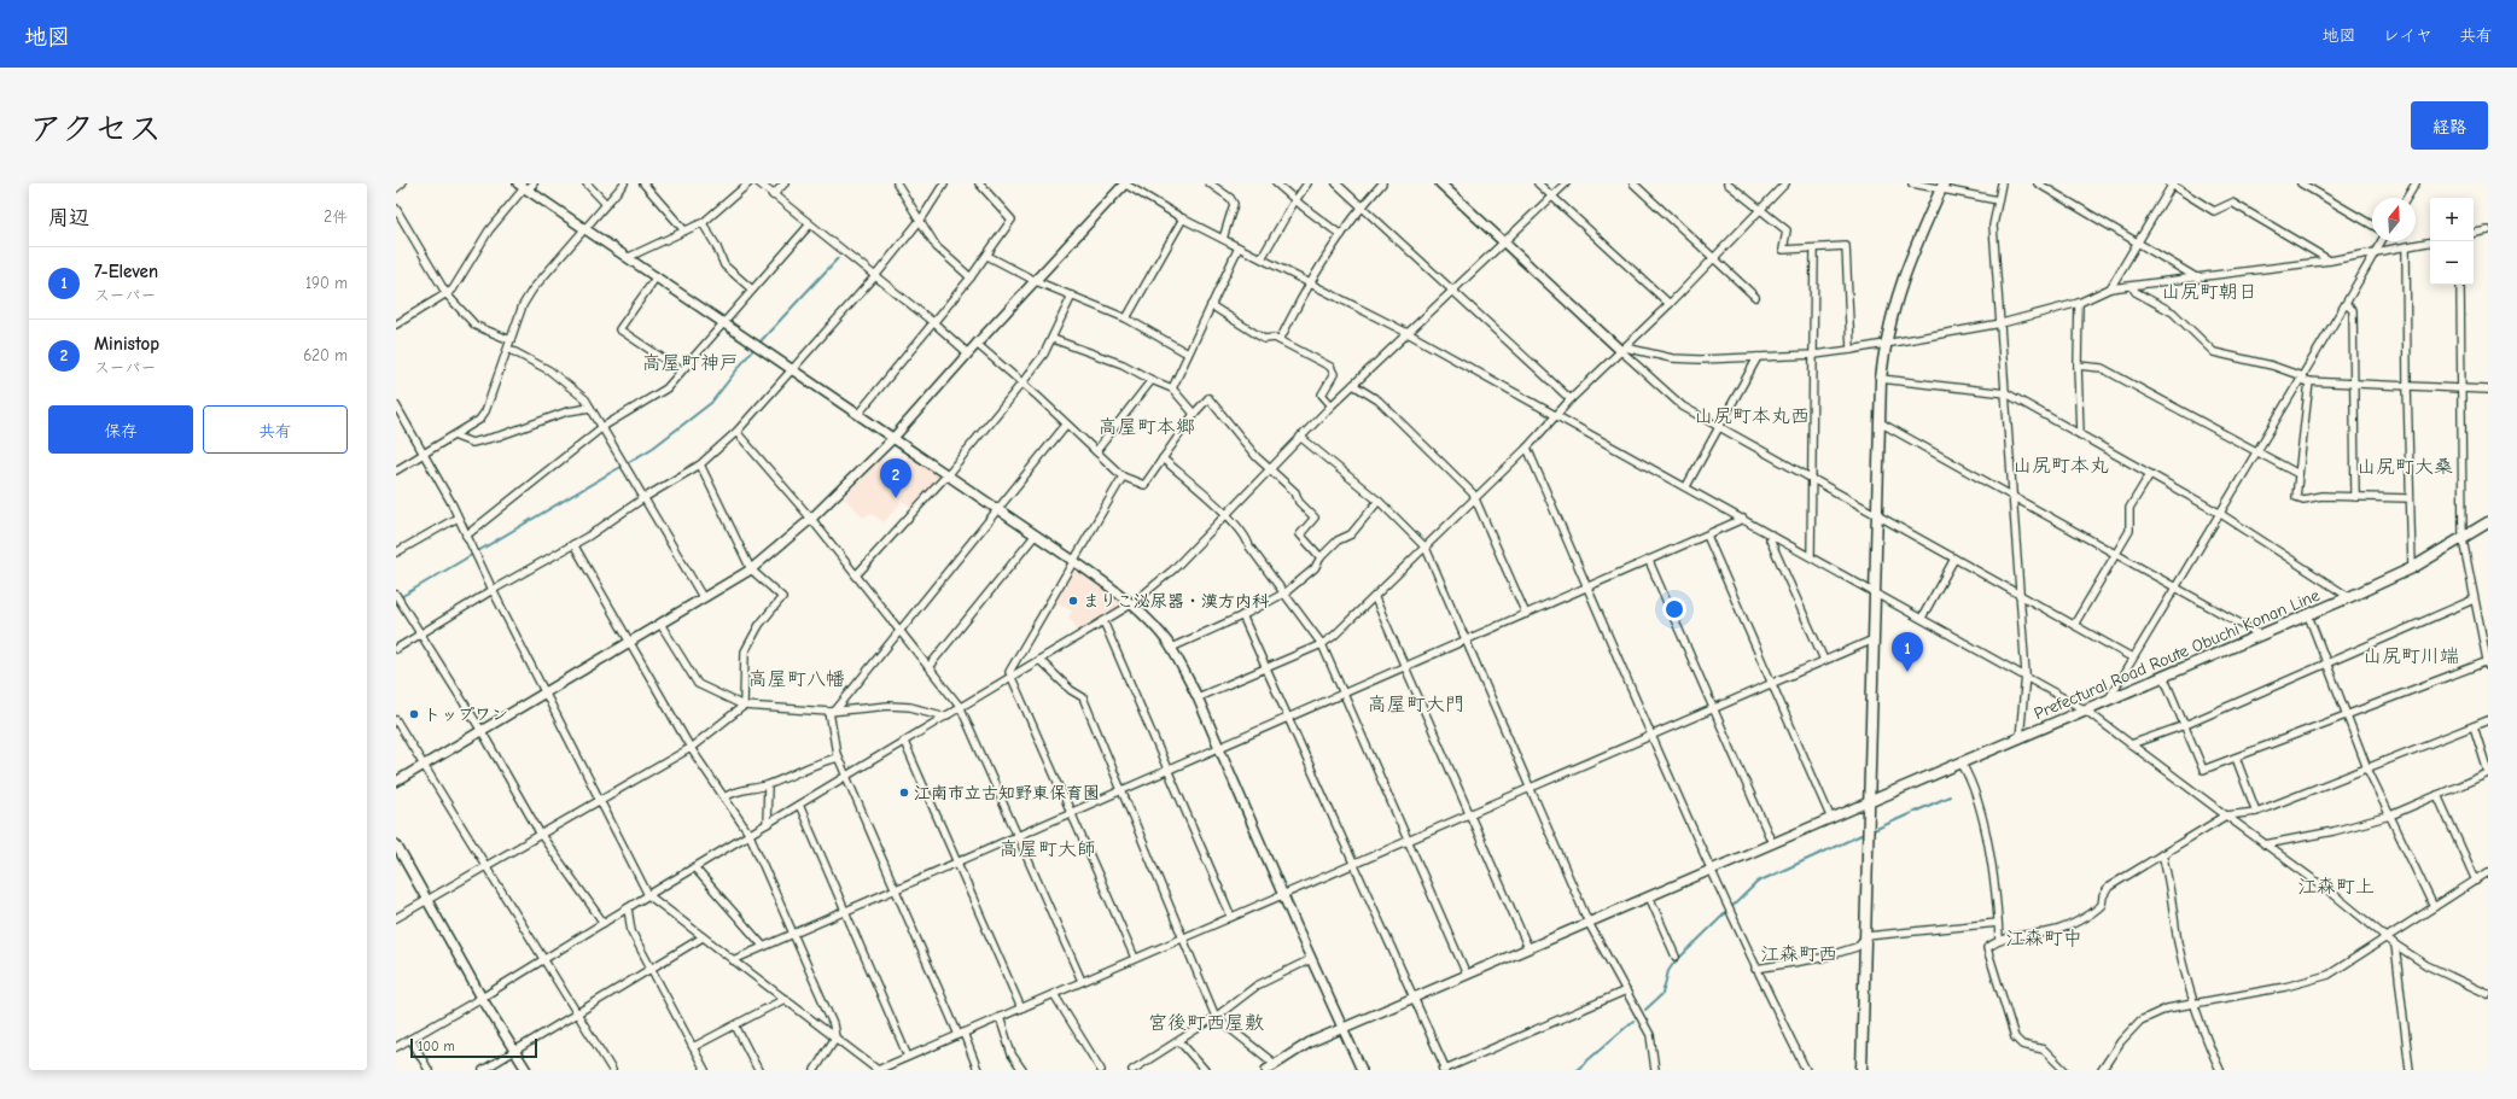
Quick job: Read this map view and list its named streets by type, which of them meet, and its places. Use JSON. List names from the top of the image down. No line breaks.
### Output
{"streets":{"main road":["Prefectural Road Route Obuchi Konan Line"]},"districts":["山尻町朝日","高屋町神戸","山尻町本丸西","高屋町本郷","山尻町本丸","山尻町大桑","山尻町川端","高屋町八幡","高屋町大門","高屋町大師","江森町上","江森町中","江森町西","宮後町西屋敷"],"places":["まりこ泌尿器・漢方内科","トップワン","江南市立古知野東保育園"],"scale_bar":"100 m","north":"top","page":{"header":"地図","nav":["地図","レイヤ","共有"],"title":"アクセス","buttons":["経路",["保存","共有"]],"heading":["周辺","2件"],"map_buttons":["+","−"],"list":[{"mark":"1","name":"7-Eleven","note":"スーパー","value":"190 m"},{"mark":"2","name":"Ministop","note":"スーパー","value":"620 m"}],"pins":["2","1"],"scale":"100 m"}}
